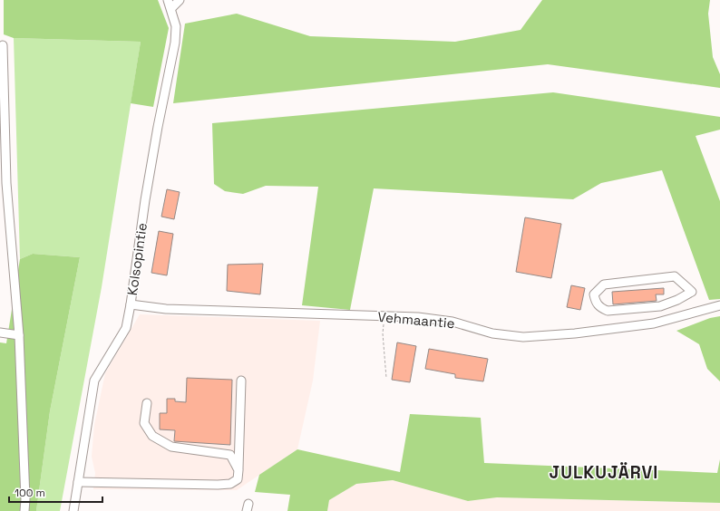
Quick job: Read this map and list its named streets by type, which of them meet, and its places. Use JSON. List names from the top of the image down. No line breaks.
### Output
{"streets":{"street":["Kolsopintie","Vehmaantie"]},"crossings":[["Kolsopintie","Vehmaantie"]],"districts":["JULKUJÄRVI"],"scale_bar":"100 m"}
